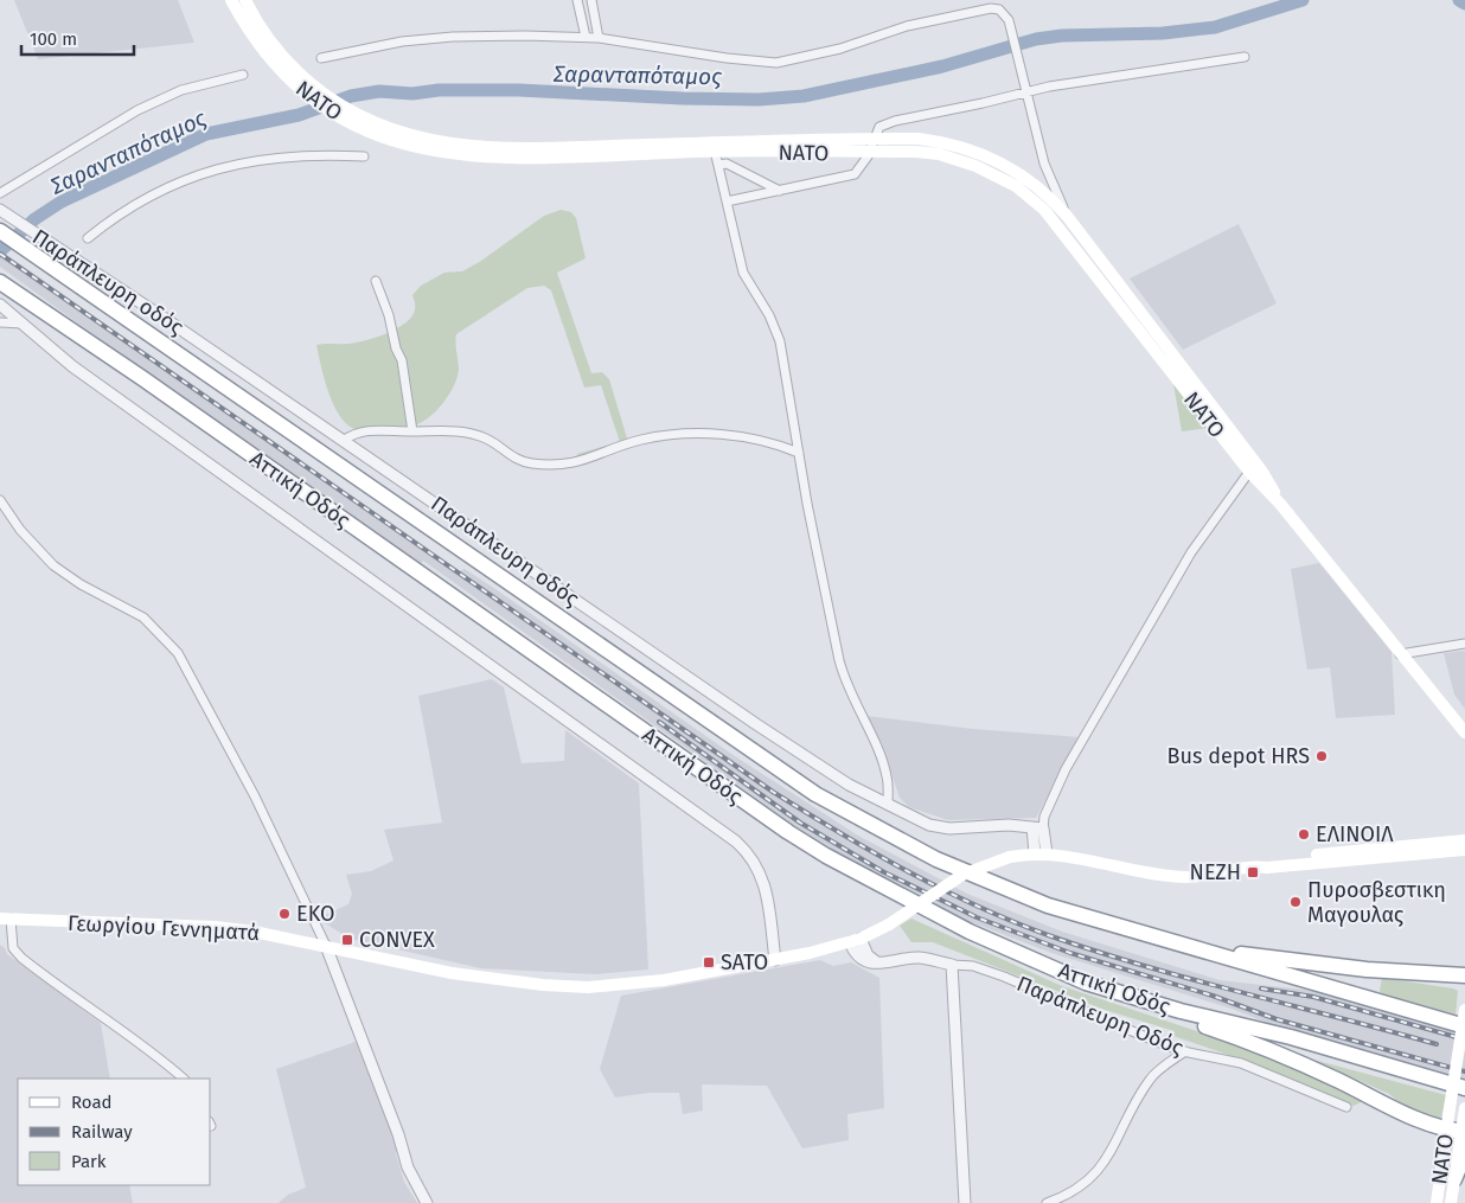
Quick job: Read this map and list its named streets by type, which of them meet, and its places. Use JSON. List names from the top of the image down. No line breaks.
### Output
{"streets":{"highway":["Αττική Οδός"],"main road":["ΝΑΤΟ","Γεωργίου Γεννηματά"],"street":["Παράπλευρη οδός","Παράπλευρη Οδός"]},"water":["Σαρανταπόταμος"],"places":{"other":["Bus depot HRS","ΕΛΙΝΟΙΛ","Πυροσβεστικη Μαγουλας","EKO"],"transit":["ΝΕΖΗ","CONVEX","SATO"]},"legend":["Road","Railway","Park"],"scale_bar":"100 m"}
